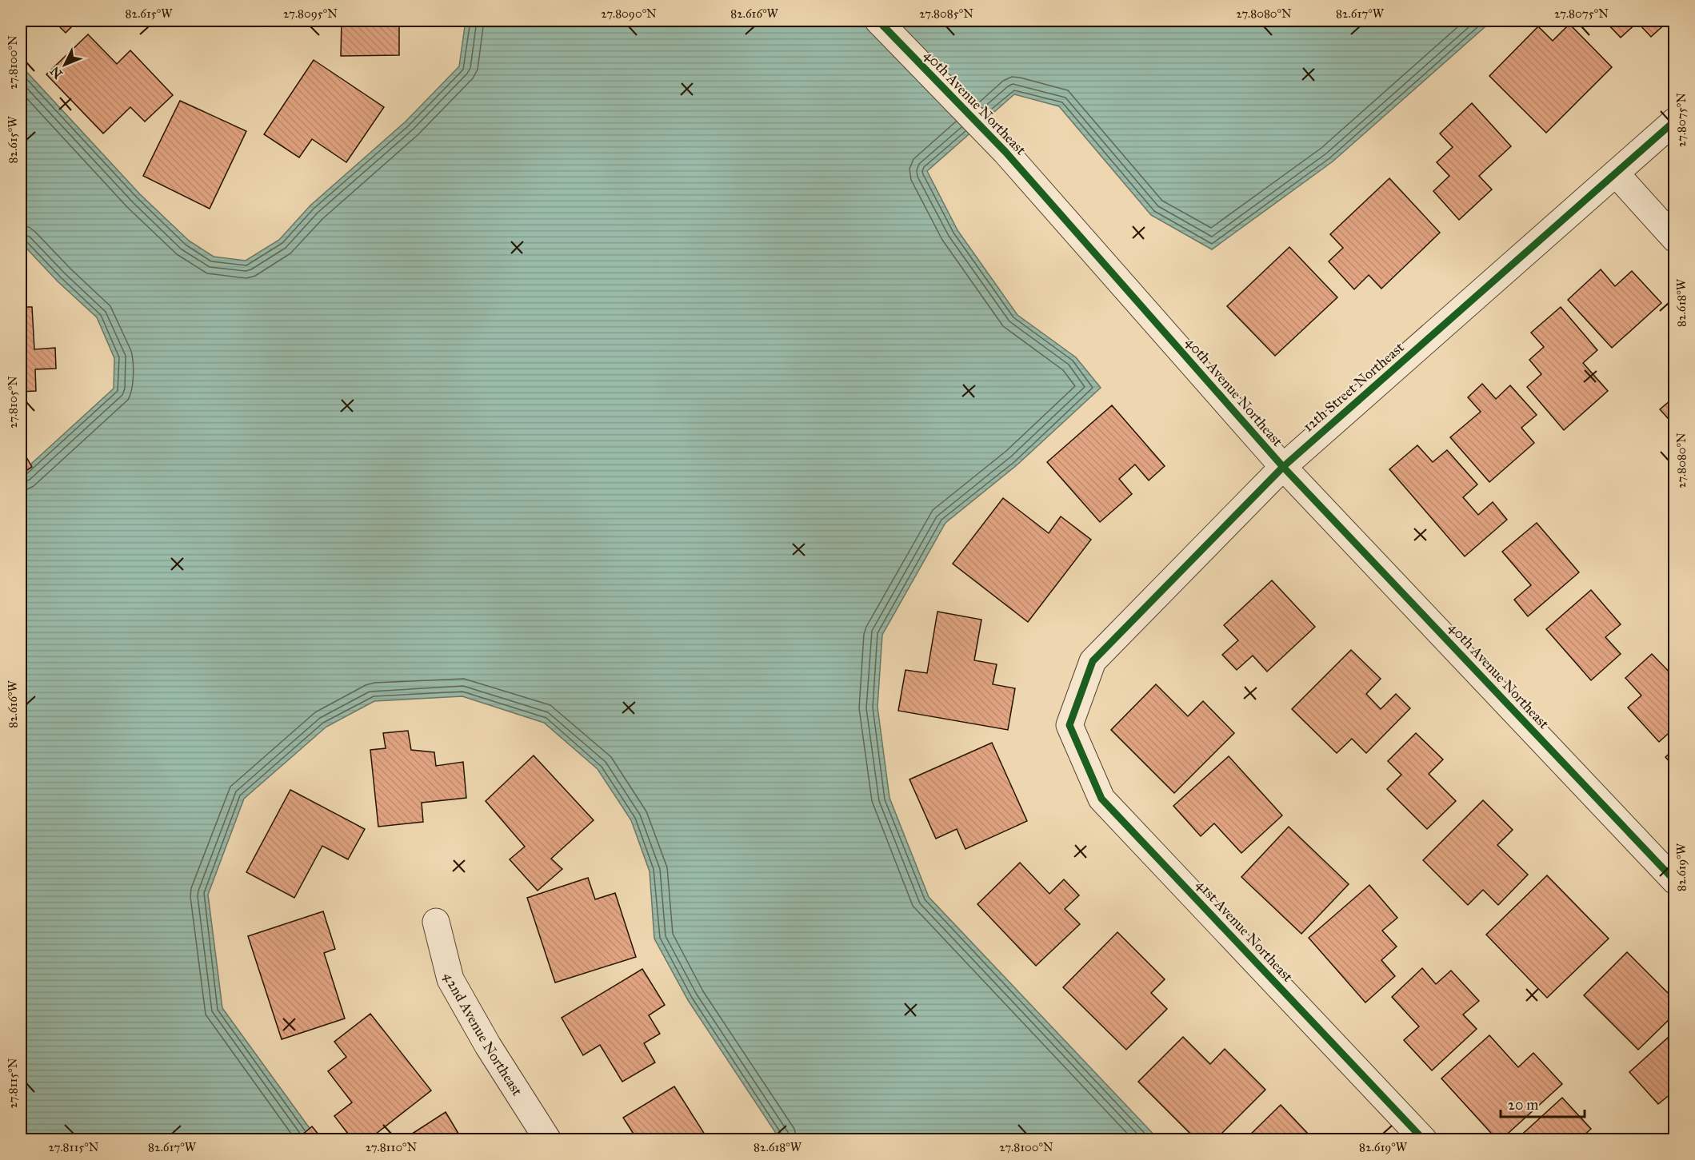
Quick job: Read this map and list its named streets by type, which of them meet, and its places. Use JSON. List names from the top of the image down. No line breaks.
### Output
{"streets":{"street":["40th Avenue Northeast","12th Street Northeast","41st Avenue Northeast","42nd Avenue Northeast"]},"crossings":[["40th Avenue Northeast","12th Street Northeast"],["12th Street Northeast","41st Avenue Northeast"]],"scale_bar":"20 m","north":"bottom left","coordinates":["82.615°W","27.8095°N","27.8090°N","82.616°W","27.8085°N","27.8080°N","82.617°W","27.8075°N","27.8100°N","82.618°W","27.8105°N","82.619°W","27.8115°N","27.8110°N"]}
